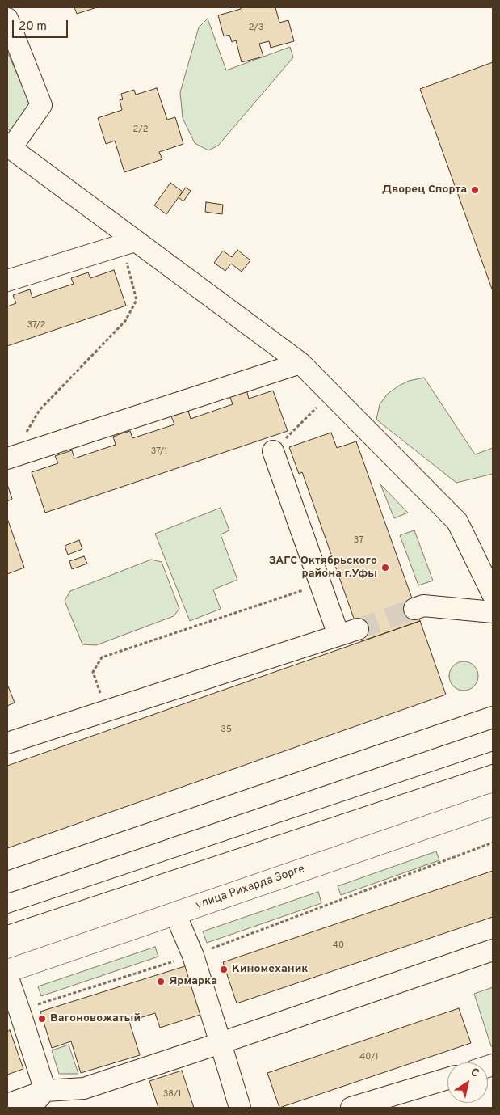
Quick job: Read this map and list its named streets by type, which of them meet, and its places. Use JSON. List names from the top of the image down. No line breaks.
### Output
{"streets":{"main road":["улица Рихарда Зорге"]},"places":["Дворец Спорта","ЗАГС Октябрьского района г.Уфы","Киномеханик","Ярмарка","Вагоновожатый"],"house_numbers":["2/3","2/2","37/2","37/1","37","35","40","40/1","38/1"],"scale_bar":"20 m","north":"top right"}
